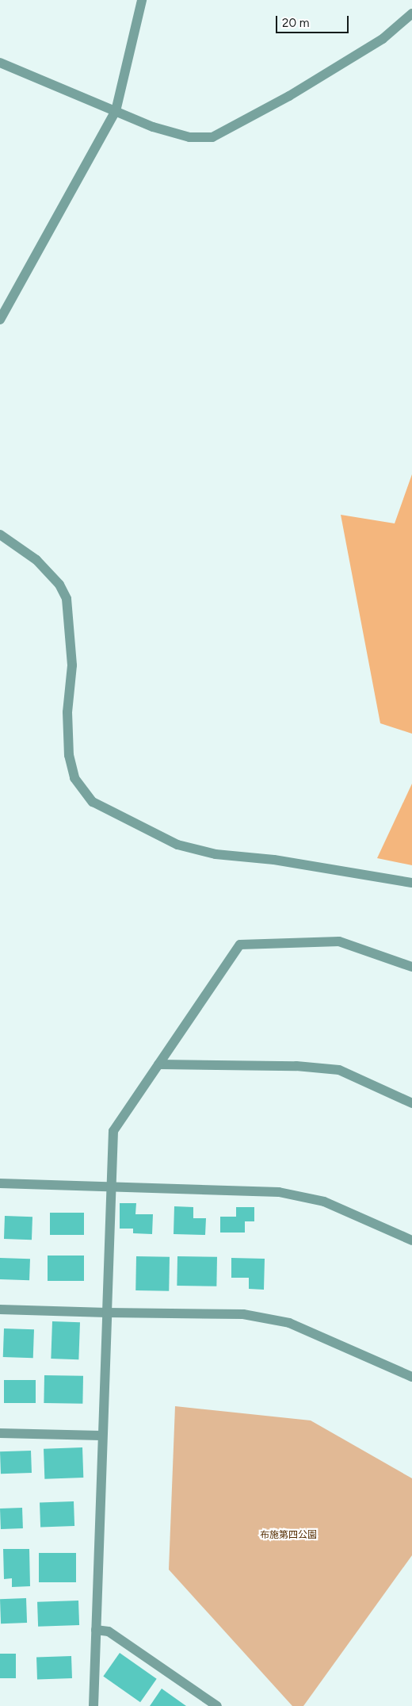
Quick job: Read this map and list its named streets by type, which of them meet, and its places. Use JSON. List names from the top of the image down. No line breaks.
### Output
{"parks":["布施第四公園"],"scale_bar":"20 m"}
